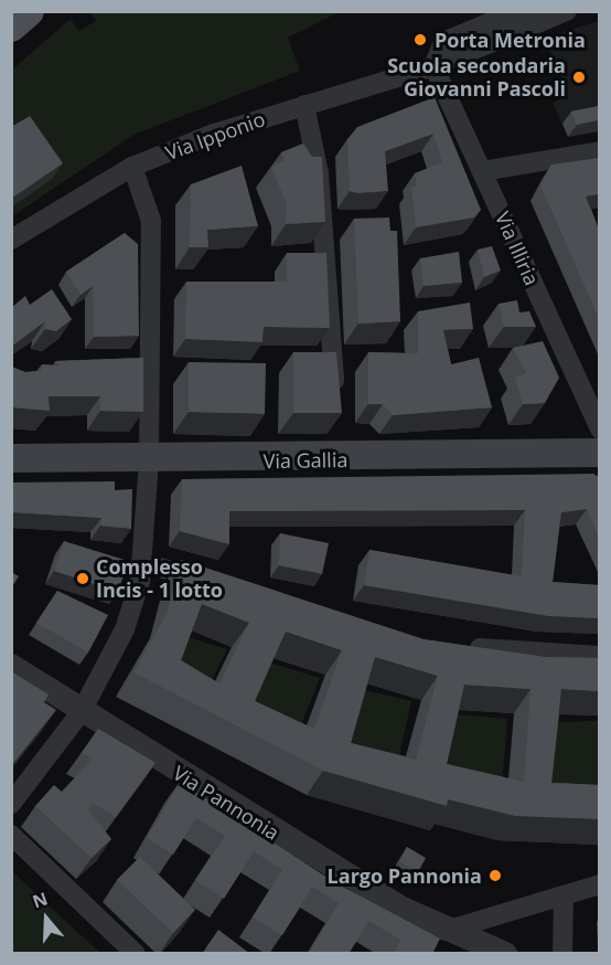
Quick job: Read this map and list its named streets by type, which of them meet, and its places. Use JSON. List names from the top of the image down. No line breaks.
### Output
{"streets":{"main road":["Via Gallia"],"street":["Via Ipponio","Via Illiria","Via Pannonia"]},"crossings":[["Via Ipponio","Via Illiria"]],"places":["Porta Metronia","Scuola secondaria Giovanni Pascoli","Complesso Incis - 1 lotto","Largo Pannonia"],"north":"top"}
